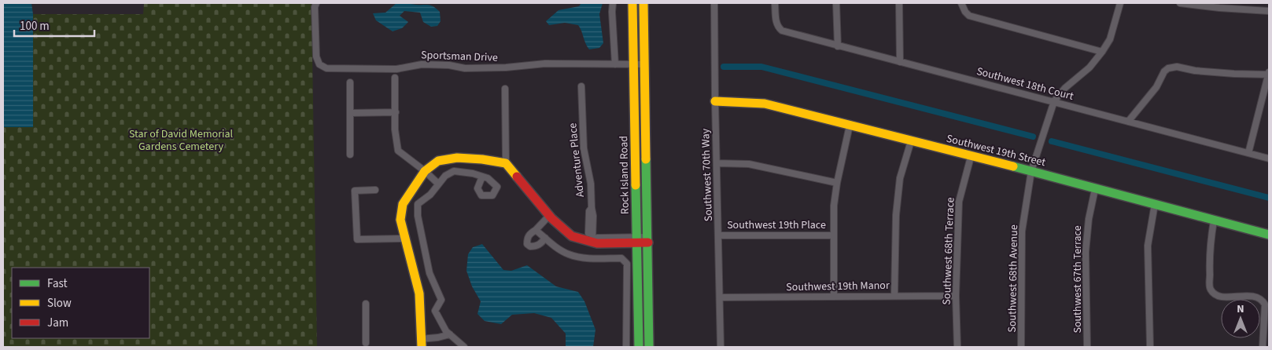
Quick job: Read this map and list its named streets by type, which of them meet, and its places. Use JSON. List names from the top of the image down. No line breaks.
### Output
{"streets":{"street":["Sportsman Drive","Southwest 18th Court","Southwest 19th Street","Adventure Place","Rock Island Road","Southwest 70th Way","Southwest 19th Place","Southwest 68th Terrace","Southwest 68th Avenue","Southwest 67th Terrace","Southwest 19th Manor"]},"crossings":[["Sportsman Drive","Rock Island Road"],["Southwest 18th Court","Southwest 68th Avenue"],["Southwest 19th Street","Southwest 70th Way"],["Southwest 19th Street","Southwest 68th Terrace"],["Southwest 19th Street","Southwest 68th Avenue"],["Southwest 19th Street","Southwest 67th Terrace"],["Southwest 70th Way","Southwest 19th Place"],["Southwest 70th Way","Southwest 19th Manor"],["Southwest 68th Terrace","Southwest 19th Manor"]],"parks":["Star of David Memorial Gardens Cemetery"],"legend":["Fast","Slow","Jam"],"scale_bar":"100 m","north":"top"}
